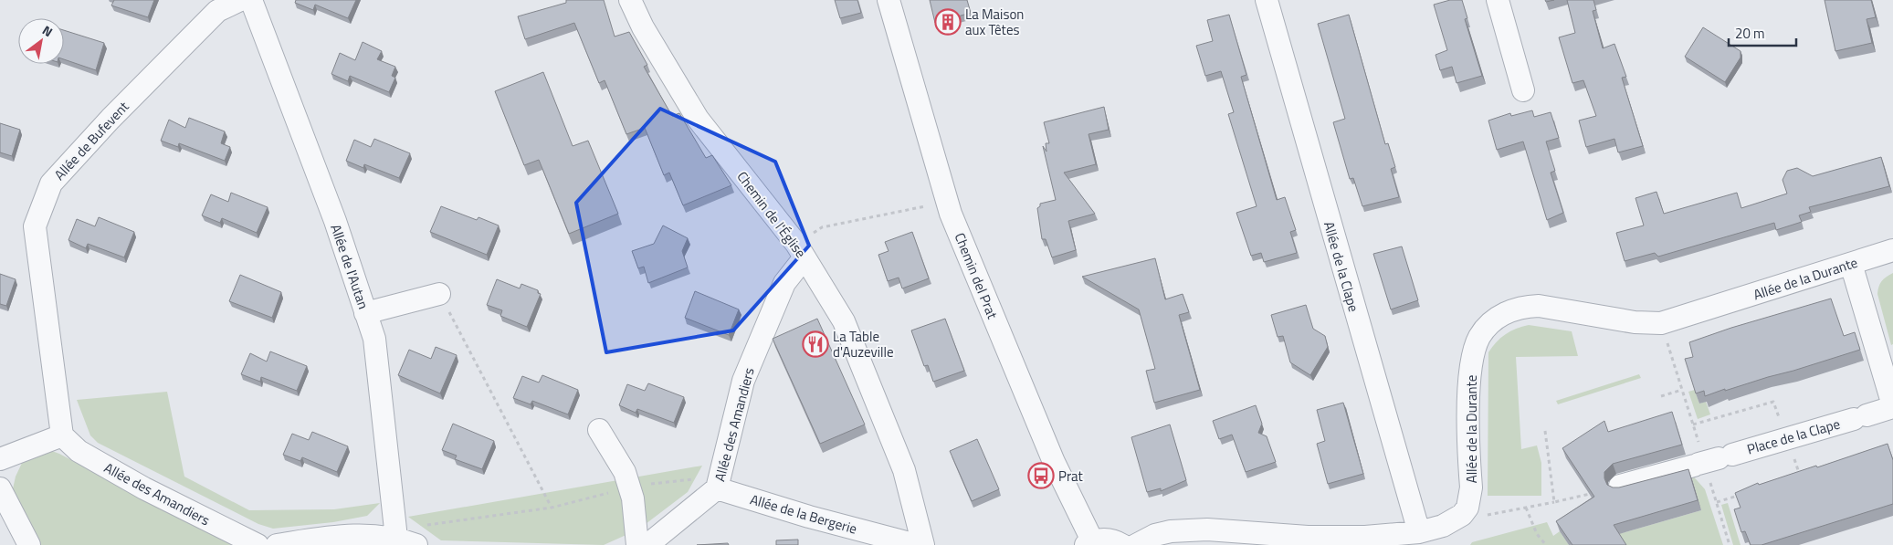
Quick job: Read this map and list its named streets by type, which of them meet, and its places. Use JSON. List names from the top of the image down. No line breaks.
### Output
{"streets":{"street":["Allée de Bufevent","Chemin de l'Église","Allée de l'Autan","Allée de la Clape","Chemin del Prat","Allée de la Durante","Allée des Amandiers","Place de la Clape","Allée de la Bergerie"]},"crossings":[["Allée de Bufevent","Allée des Amandiers"],["Chemin de l'Église","Allée des Amandiers"],["Allée de la Clape","Allée de la Durante"],["Allée des Amandiers","Allée de la Bergerie"]],"places":{"building":["La Maison aux Têtes"],"restaurant":["La Table d'Auzeville"],"bus stop":["Prat"]},"scale_bar":"20 m","north":"top right"}
